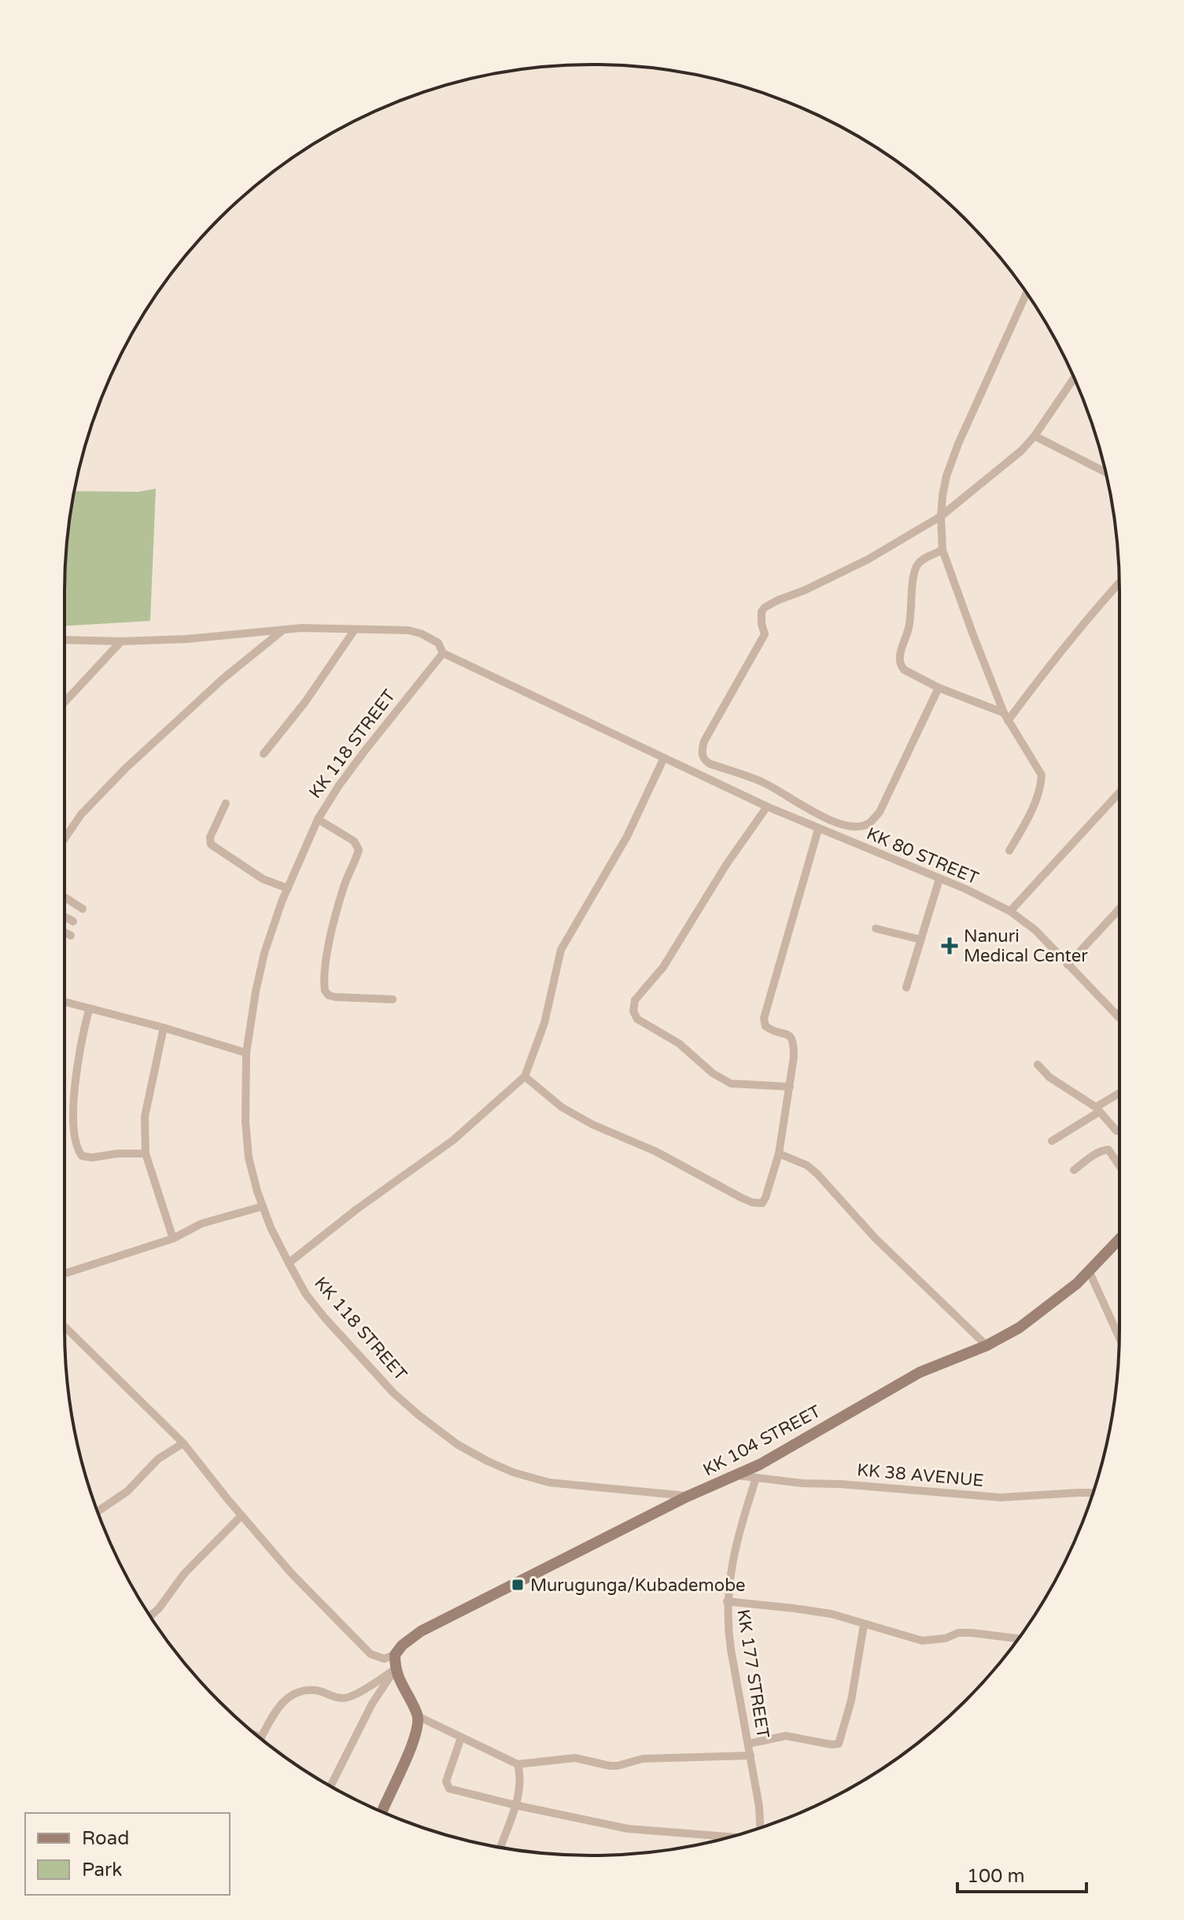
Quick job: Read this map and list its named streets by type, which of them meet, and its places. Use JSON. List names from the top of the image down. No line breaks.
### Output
{"streets":{"street":["KK 118 STREET","KK 80 STREET","KK 104 STREET","KK 38 AVENUE","KK 177 STREET"]},"crossings":[["KK 118 STREET","KK 80 STREET"],["KK 118 STREET","KK 104 STREET"],["KK 104 STREET","KK 38 AVENUE"],["KK 38 AVENUE","KK 177 STREET"]],"places":{"health":["Nanuri Medical Center"],"transit":["Murugunga/Kubademobe"]},"legend":["Road","Park"],"scale_bar":"100 m"}
